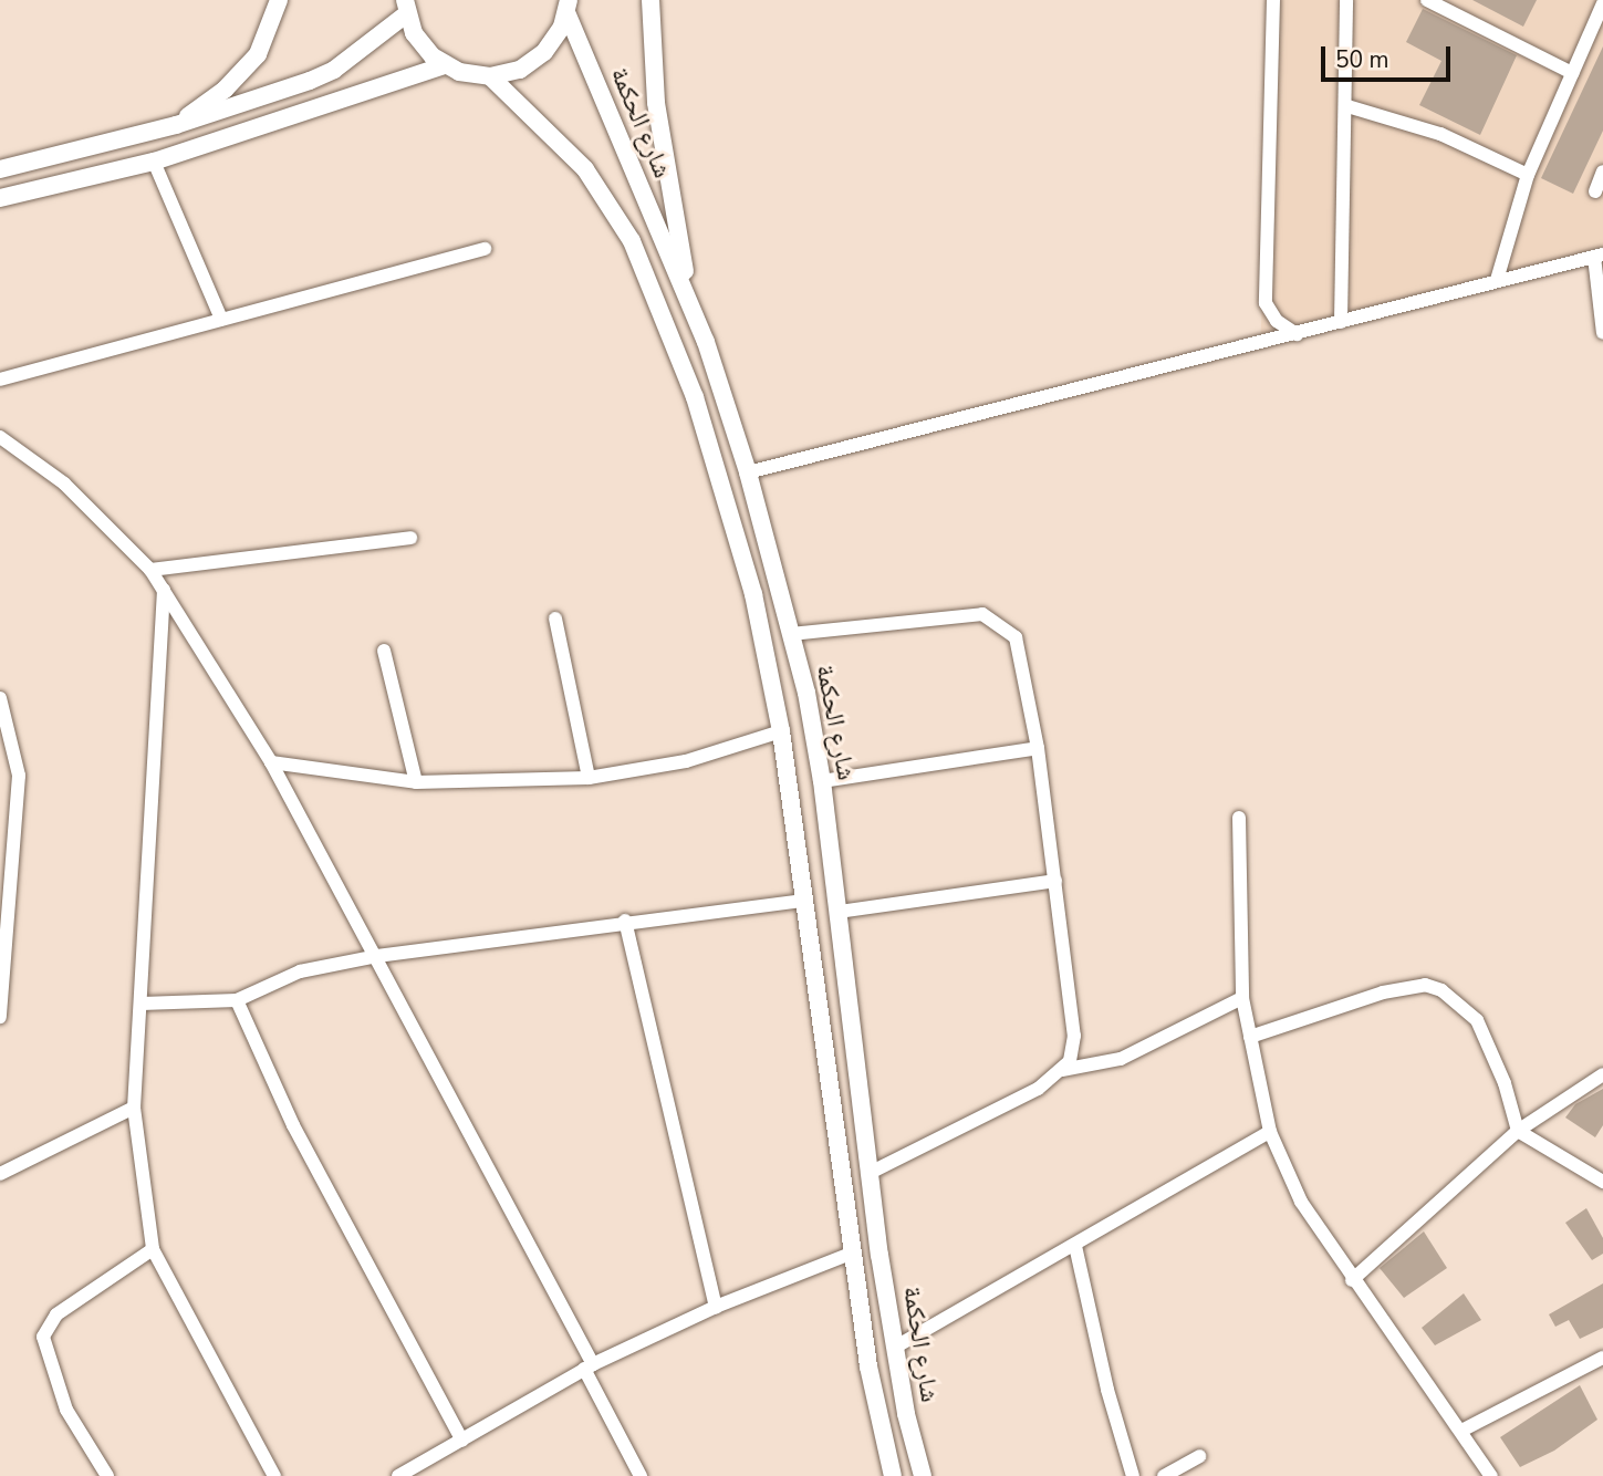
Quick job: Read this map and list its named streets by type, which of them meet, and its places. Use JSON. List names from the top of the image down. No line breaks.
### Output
{"streets":{"street":["شارع الحكمة"]},"scale_bar":"50 m"}
